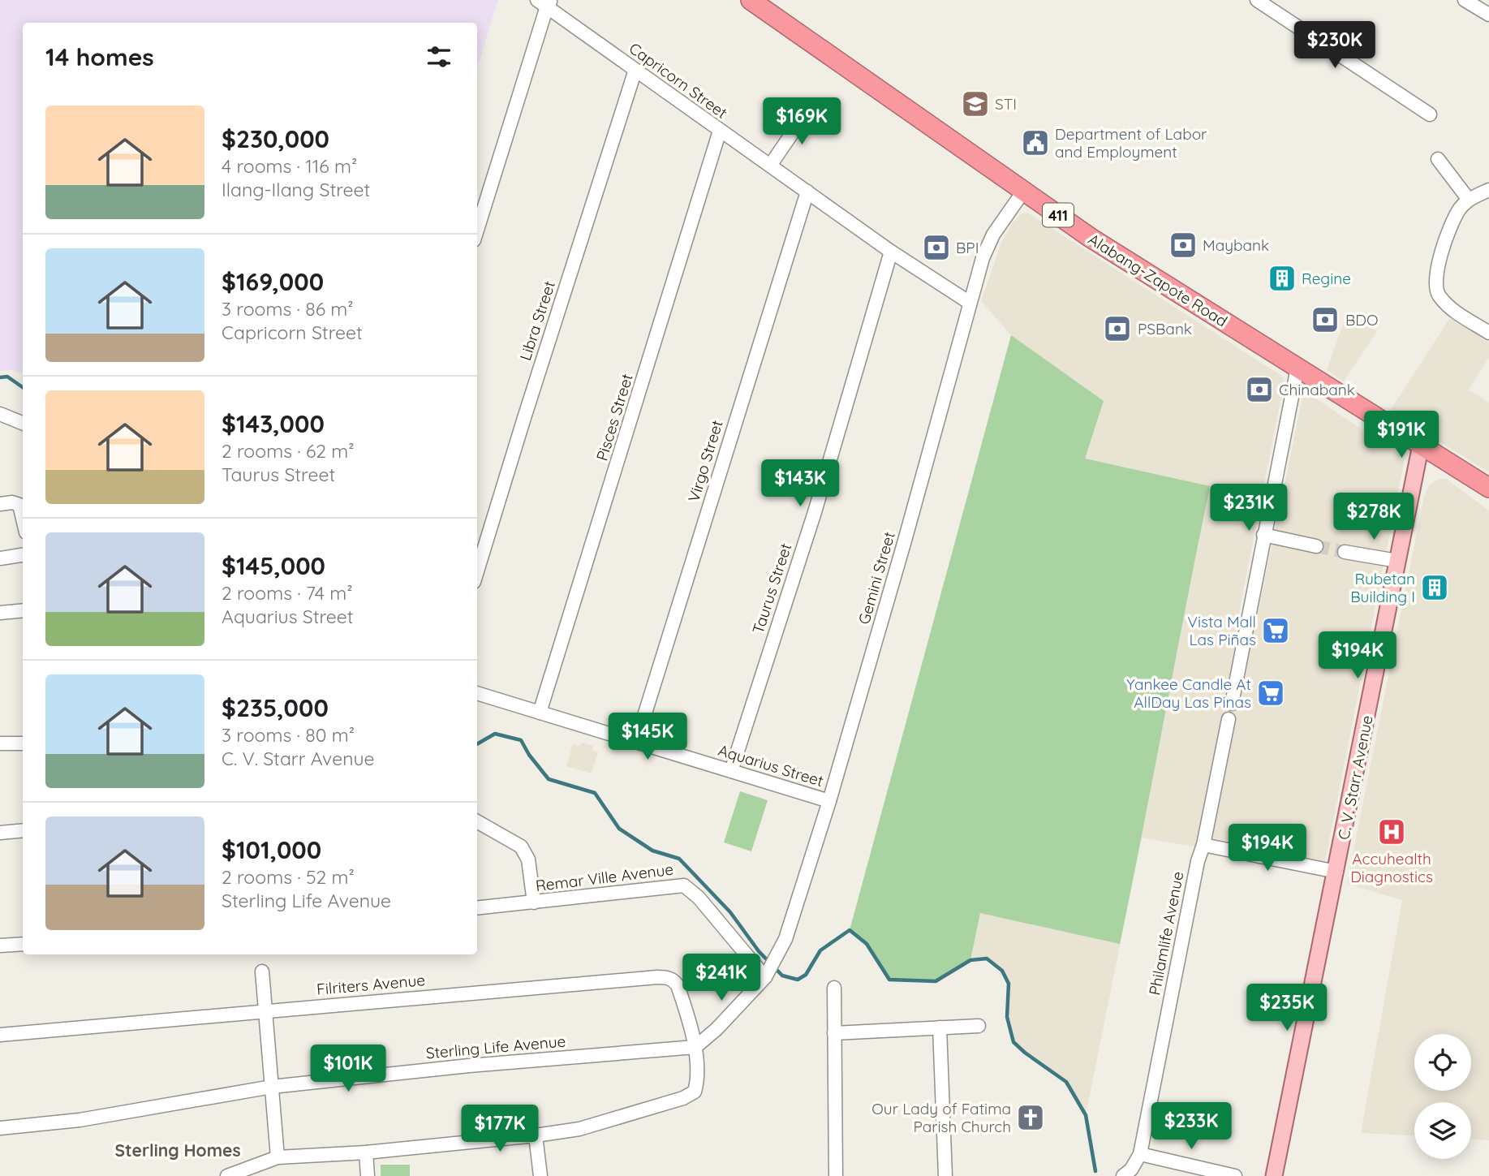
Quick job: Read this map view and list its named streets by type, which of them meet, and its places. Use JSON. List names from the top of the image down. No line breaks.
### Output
{"streets":{"highway":["411","Alabang-Zapote Road"],"main road":["C. V. Starr Avenue"],"street":["Capricorn Street","Libra Street","Pisces Street","Virgo Street","Gemini Street","Taurus Street","Aquarius Street","Remar Ville Avenue","Philamlife Avenue","Filriters Avenue","Sterling Life Avenue"]},"crossings":[["Capricorn Street","Libra Street"],["Capricorn Street","Pisces Street"],["Capricorn Street","Virgo Street"],["Capricorn Street","Gemini Street"],["Capricorn Street","Taurus Street"],["Alabang-Zapote Road","Gemini Street"],["Alabang-Zapote Road","C. V. Starr Avenue"],["Pisces Street","Aquarius Street"],["Virgo Street","Aquarius Street"],["Gemini Street","Aquarius Street"],["Gemini Street","Remar Ville Avenue"],["Taurus Street","Aquarius Street"],["Filriters Avenue","Sterling Life Avenue"]],"districts":["Sterling Homes"],"places":{"school or university":["STI"],"public building":["Department of Labor and Employment"],"bank":["Maybank","BPI","BDO","PSBank","Chinabank"],"building":["Regine","Rubetan Building I"],"supermarket":["Vista Mall Las Piñas","Yankee Candle At AllDay Las Pinas"],"hospital":["Accuhealth Diagnostics"],"church":["Our Lady of Fatima Parish Church"]},"page":{"price":["$230K","$169K","$191K","$143K","$231K","$278K","$194K","$145K","$194K","$241K","$235K","$101K","$233K","$177K"],"heading":"14 homes","list":[{"name":"$230,000","note":"4 rooms · 116 m² · Ilang-Ilang Street"},{"name":"$169,000","note":"3 rooms · 86 m² · Capricorn Street"},{"name":"$143,000","note":"2 rooms · 62 m² · Taurus Street"},{"name":"$145,000","note":"2 rooms · 74 m² · Aquarius Street"},{"name":"$235,000","note":"3 rooms · 80 m² · C. V. Starr Avenue"},{"name":"$101,000","note":"2 rooms · 52 m² · Sterling Life Avenue"}]}}
